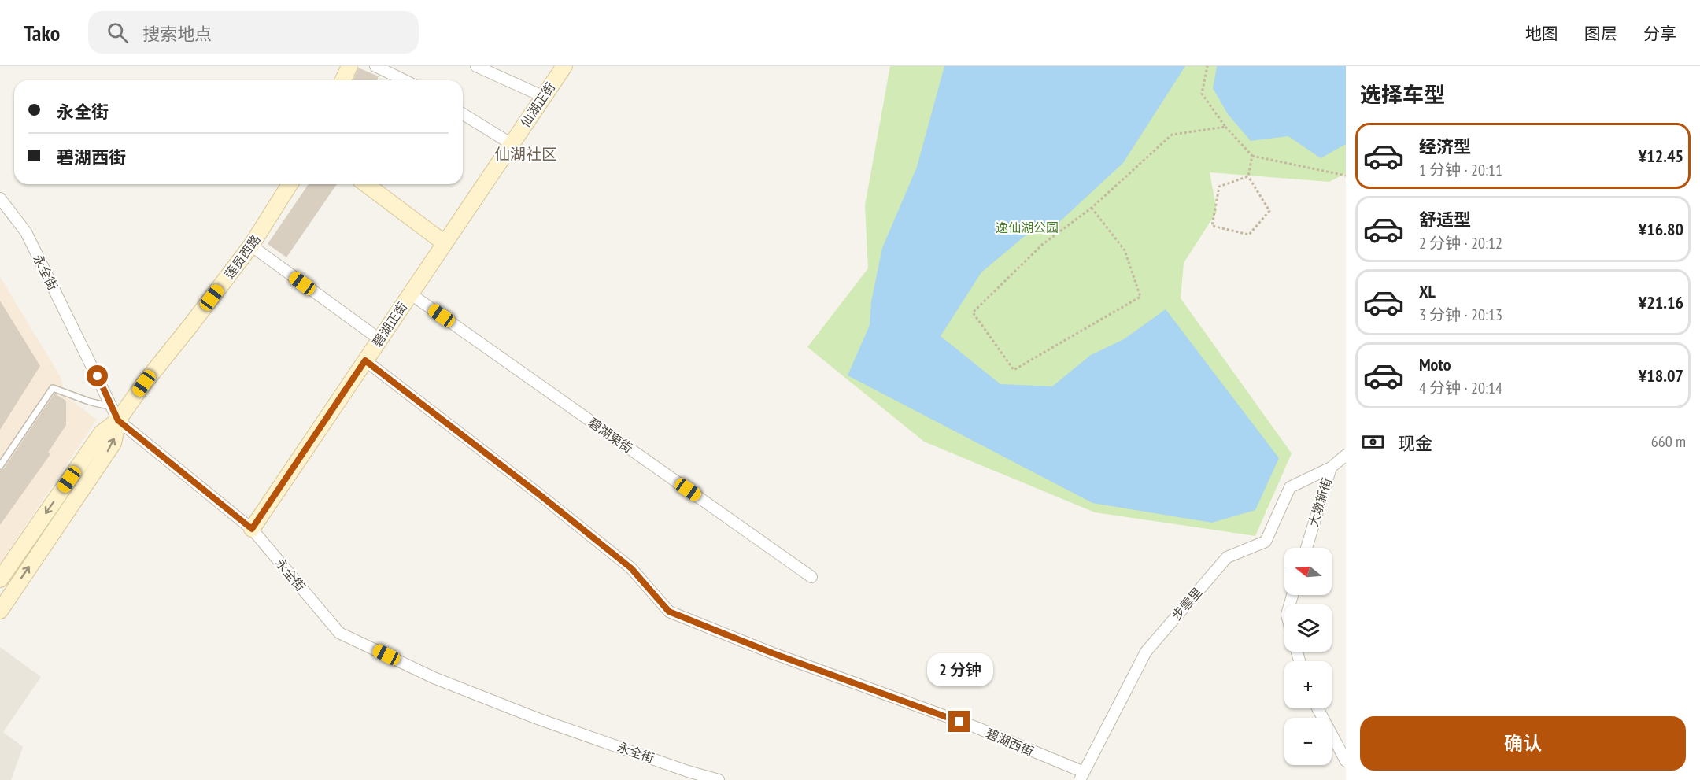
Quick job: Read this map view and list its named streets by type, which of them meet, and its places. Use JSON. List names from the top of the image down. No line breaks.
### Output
{"streets":{"main road":["仙湖正街","莲员西路","碧湖正街"],"street":["永全街","碧湖東街","大墩新街","步雲里","碧湖西街"]},"crossings":[["仙湖正街","碧湖正街"],["莲员西路","永全街"],["永全街","碧湖正街"],["碧湖正街","碧湖東街"],["碧湖正街","碧湖西街"],["大墩新街","步雲里"],["步雲里","碧湖西街"]],"districts":["仙湖社区"],"parks":["逸仙湖公园"],"north":"left","page":{"header":"Tako","search":"搜索地点","nav":["地图","图层","分享"],"heading":"选择车型","banner":["永全街","碧湖西街"],"list":[{"name":"经济型","note":"1 分钟 · 20:11","value":"¥12.45"},{"name":"舒适型","note":"2 分钟 · 20:12","value":"¥16.80"},{"name":"XL","note":"3 分钟 · 20:13","value":"¥21.16"},{"name":"Moto","note":"4 分钟 · 20:14","value":"¥18.07"}],"pay":["现金","660 m"],"map_buttons":["+","−"],"bubble":"2 分钟","buttons":"确认"}}
